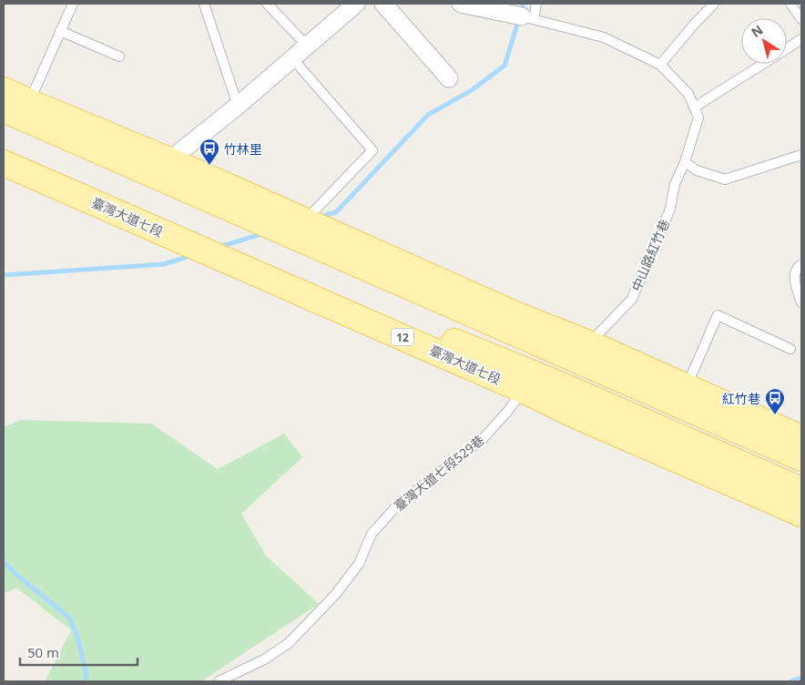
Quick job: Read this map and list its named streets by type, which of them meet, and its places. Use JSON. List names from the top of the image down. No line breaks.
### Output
{"streets":{"main road":["臺灣大道七段","12"],"lane":["中山路紅竹巷","臺灣大道七段529巷"]},"crossings":[["臺灣大道七段","中山路紅竹巷"],["臺灣大道七段","臺灣大道七段529巷"],["中山路紅竹巷","臺灣大道七段529巷"]],"places":{"bus stop":["竹林里","紅竹巷"]},"scale_bar":"50 m","north":"top left"}
